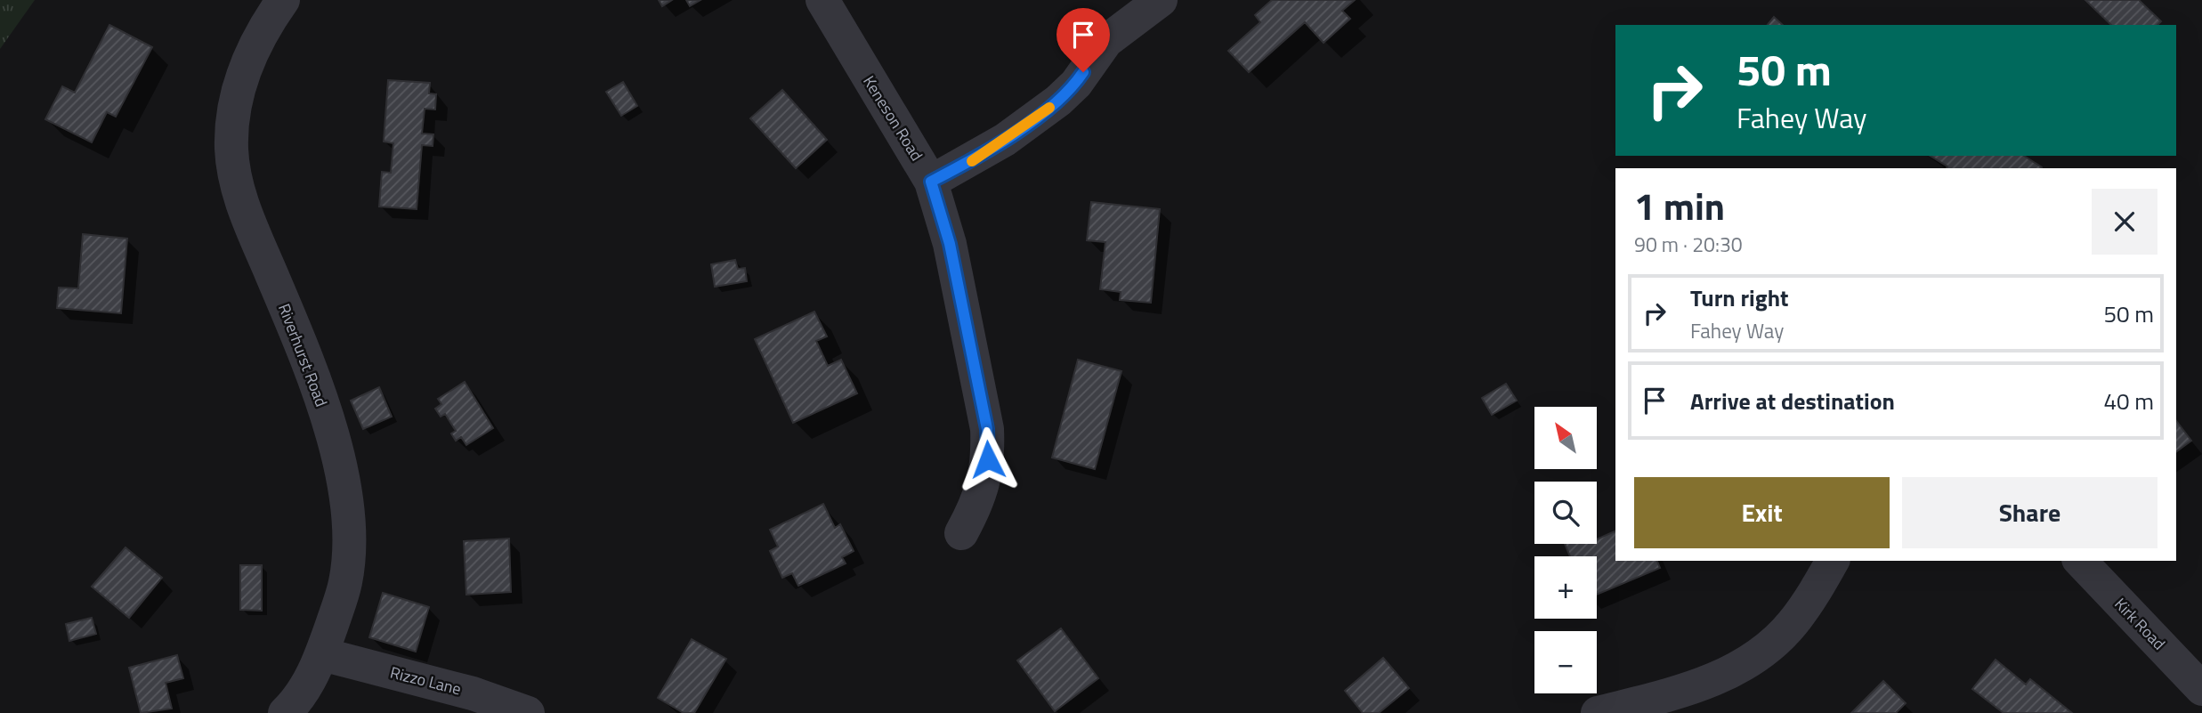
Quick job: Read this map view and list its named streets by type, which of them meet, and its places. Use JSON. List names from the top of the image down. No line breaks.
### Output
{"streets":{"street":["Keneson Road","Riverhurst Road","Kirk Road","Rizzo Lane"]},"crossings":[["Riverhurst Road","Rizzo Lane"]],"north":"top left","page":{"turn":["50 m","Fahey Way"],"heading":["1 min","90 m · 20:30"],"list":[{"name":"Turn right","note":"Fahey Way","value":"50 m"},{"name":"Arrive at destination","value":"40 m"}],"map_buttons":["+","−"],"buttons":["Exit","Share"]}}
